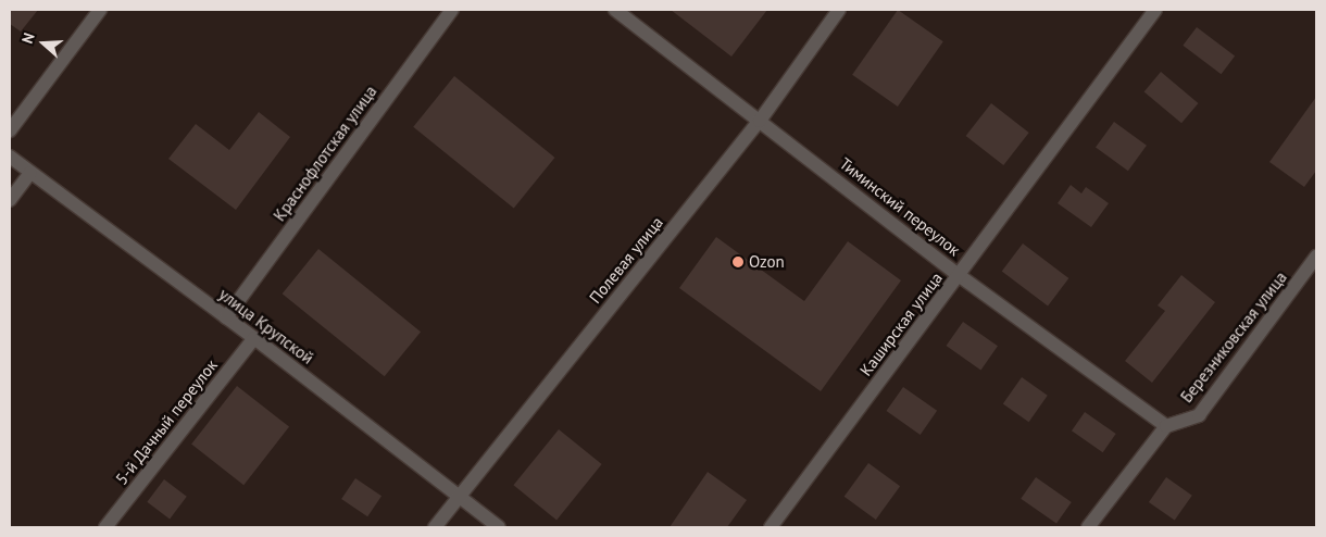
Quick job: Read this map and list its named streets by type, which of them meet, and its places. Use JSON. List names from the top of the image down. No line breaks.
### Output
{"streets":{"street":["Краснофлотская улица","Тиминский переулок","Полевая улица","Каширская улица","улица Крупской","Березниковская улица","5-й Дачный переулок"]},"crossings":[["Краснофлотская улица","улица Крупской"],["Тиминский переулок","Полевая улица"],["Тиминский переулок","Каширская улица"],["Тиминский переулок","Березниковская улица"],["Полевая улица","улица Крупской"],["улица Крупской","5-й Дачный переулок"]],"places":["Ozon"],"north":"left"}
